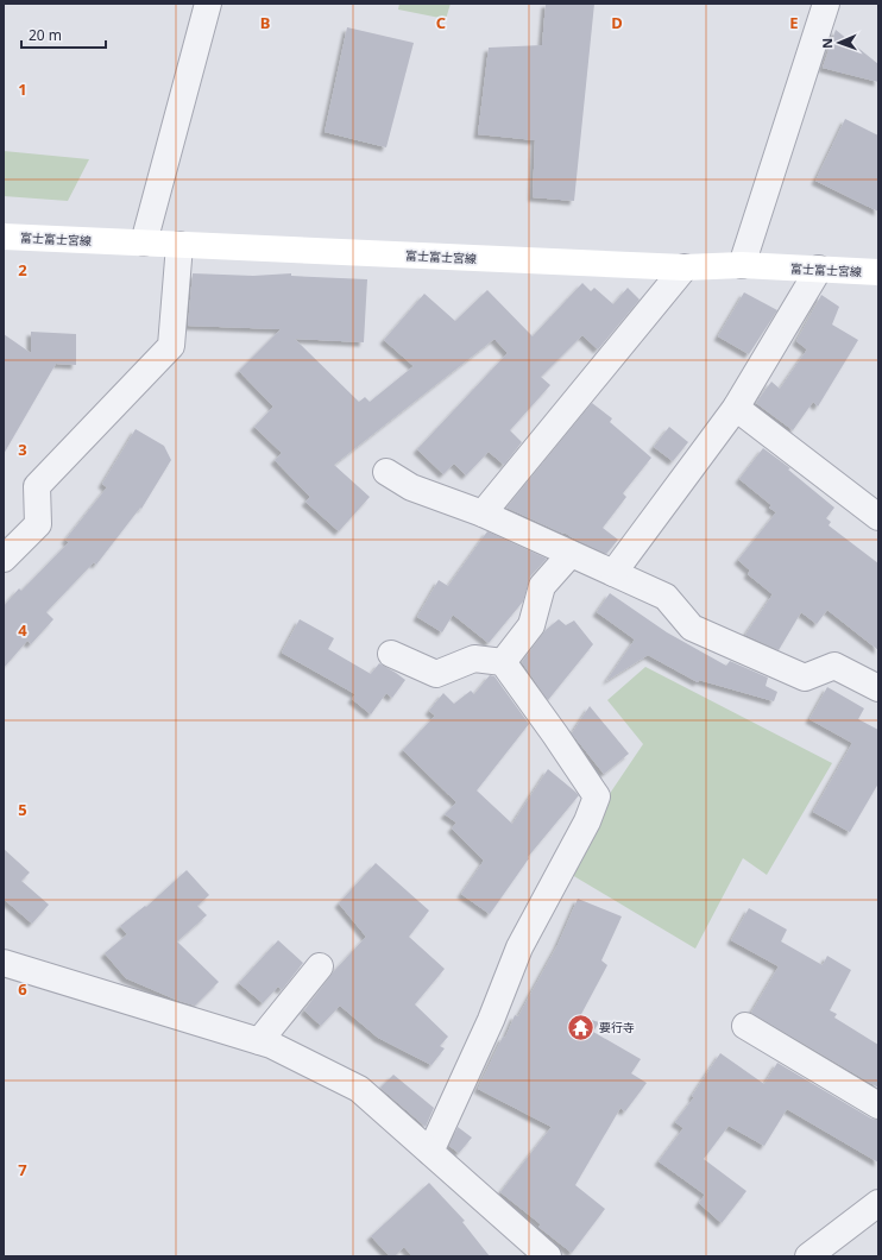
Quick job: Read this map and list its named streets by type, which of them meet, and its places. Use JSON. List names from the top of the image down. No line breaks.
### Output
{"streets":{"main road":["富士富士宮線"]},"places":{"temple":["要行寺"]},"scale_bar":"20 m","north":"left","grid":{"columns":["B","C","D","E"],"rows":["1","2","3","4","5","6","7"]}}
